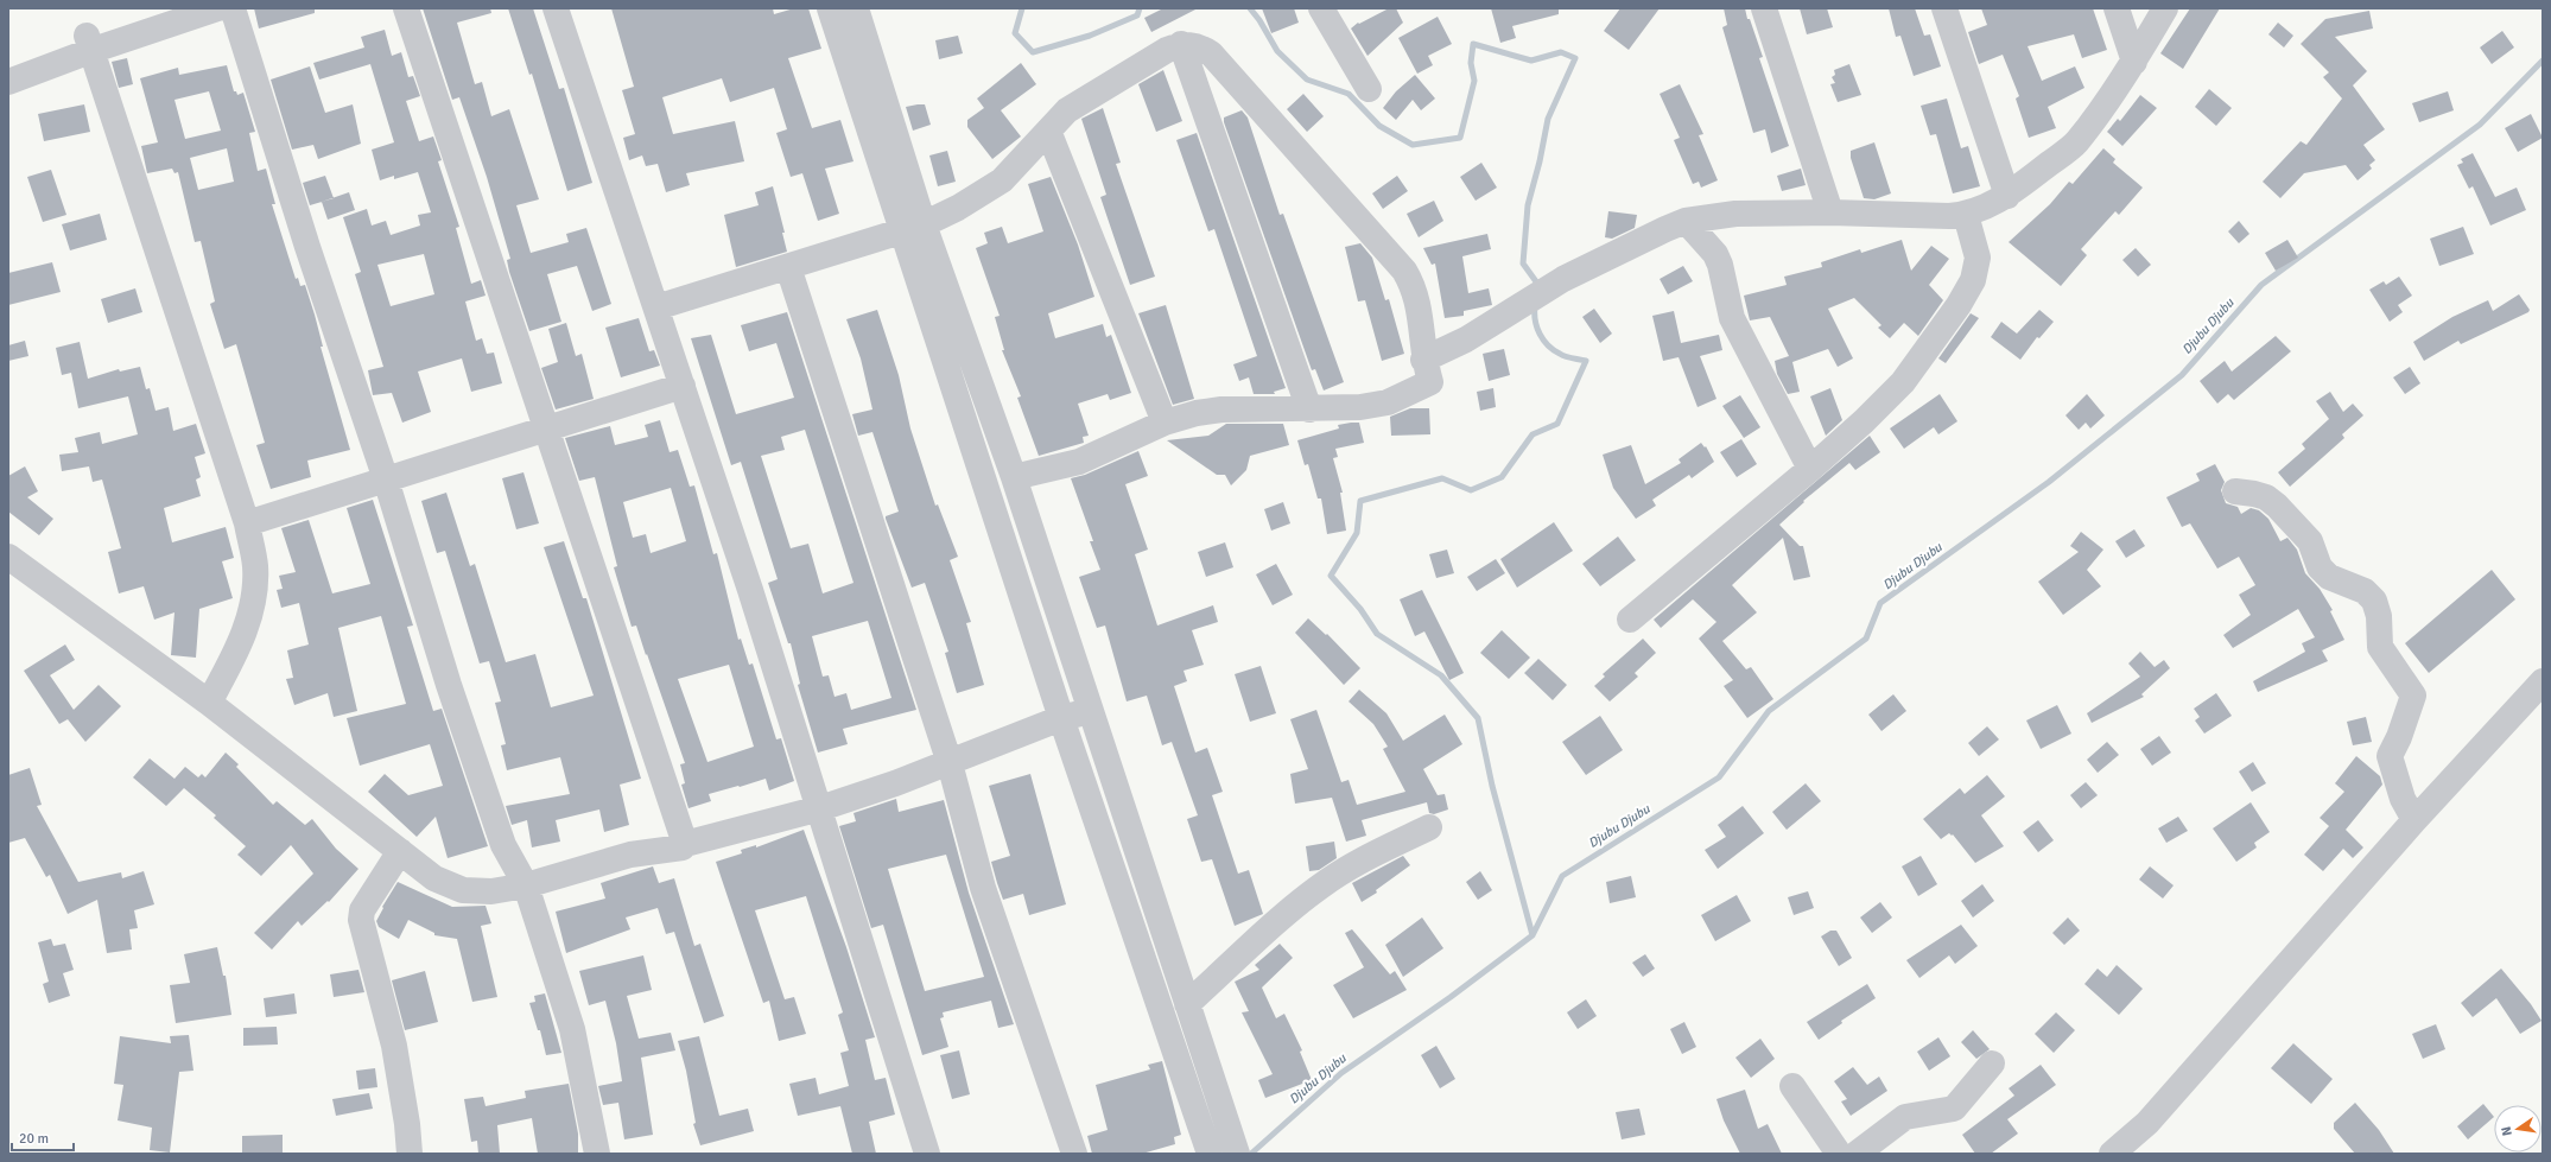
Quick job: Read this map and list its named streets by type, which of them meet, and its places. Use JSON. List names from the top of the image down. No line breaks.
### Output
{"water":["Djubu Djubu"],"scale_bar":"20 m","north":"left"}
